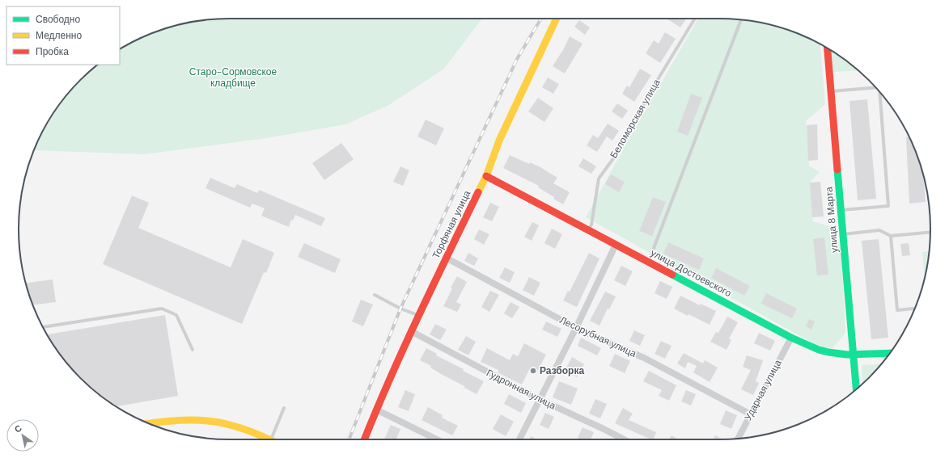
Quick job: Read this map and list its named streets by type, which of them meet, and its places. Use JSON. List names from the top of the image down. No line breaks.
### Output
{"streets":{"street":["улица 8 Марта","Торфяная улица","улица Достоевского","Лесорубная улица","Гудронная улица","Ударная улица"],"lane":["Беломорская улица"]},"crossings":[["Беломорская улица","улица Достоевского"],["улица 8 Марта","улица Достоевского"],["Торфяная улица","улица Достоевского"],["Торфяная улица","Лесорубная улица"],["Торфяная улица","Гудронная улица"],["улица Достоевского","Ударная улица"],["Лесорубная улица","Ударная улица"]],"parks":["Старо-Сормовское кладбище"],"places":["Разборка"],"legend":["Свободно","Медленно","Пробка"],"north":"top left"}
